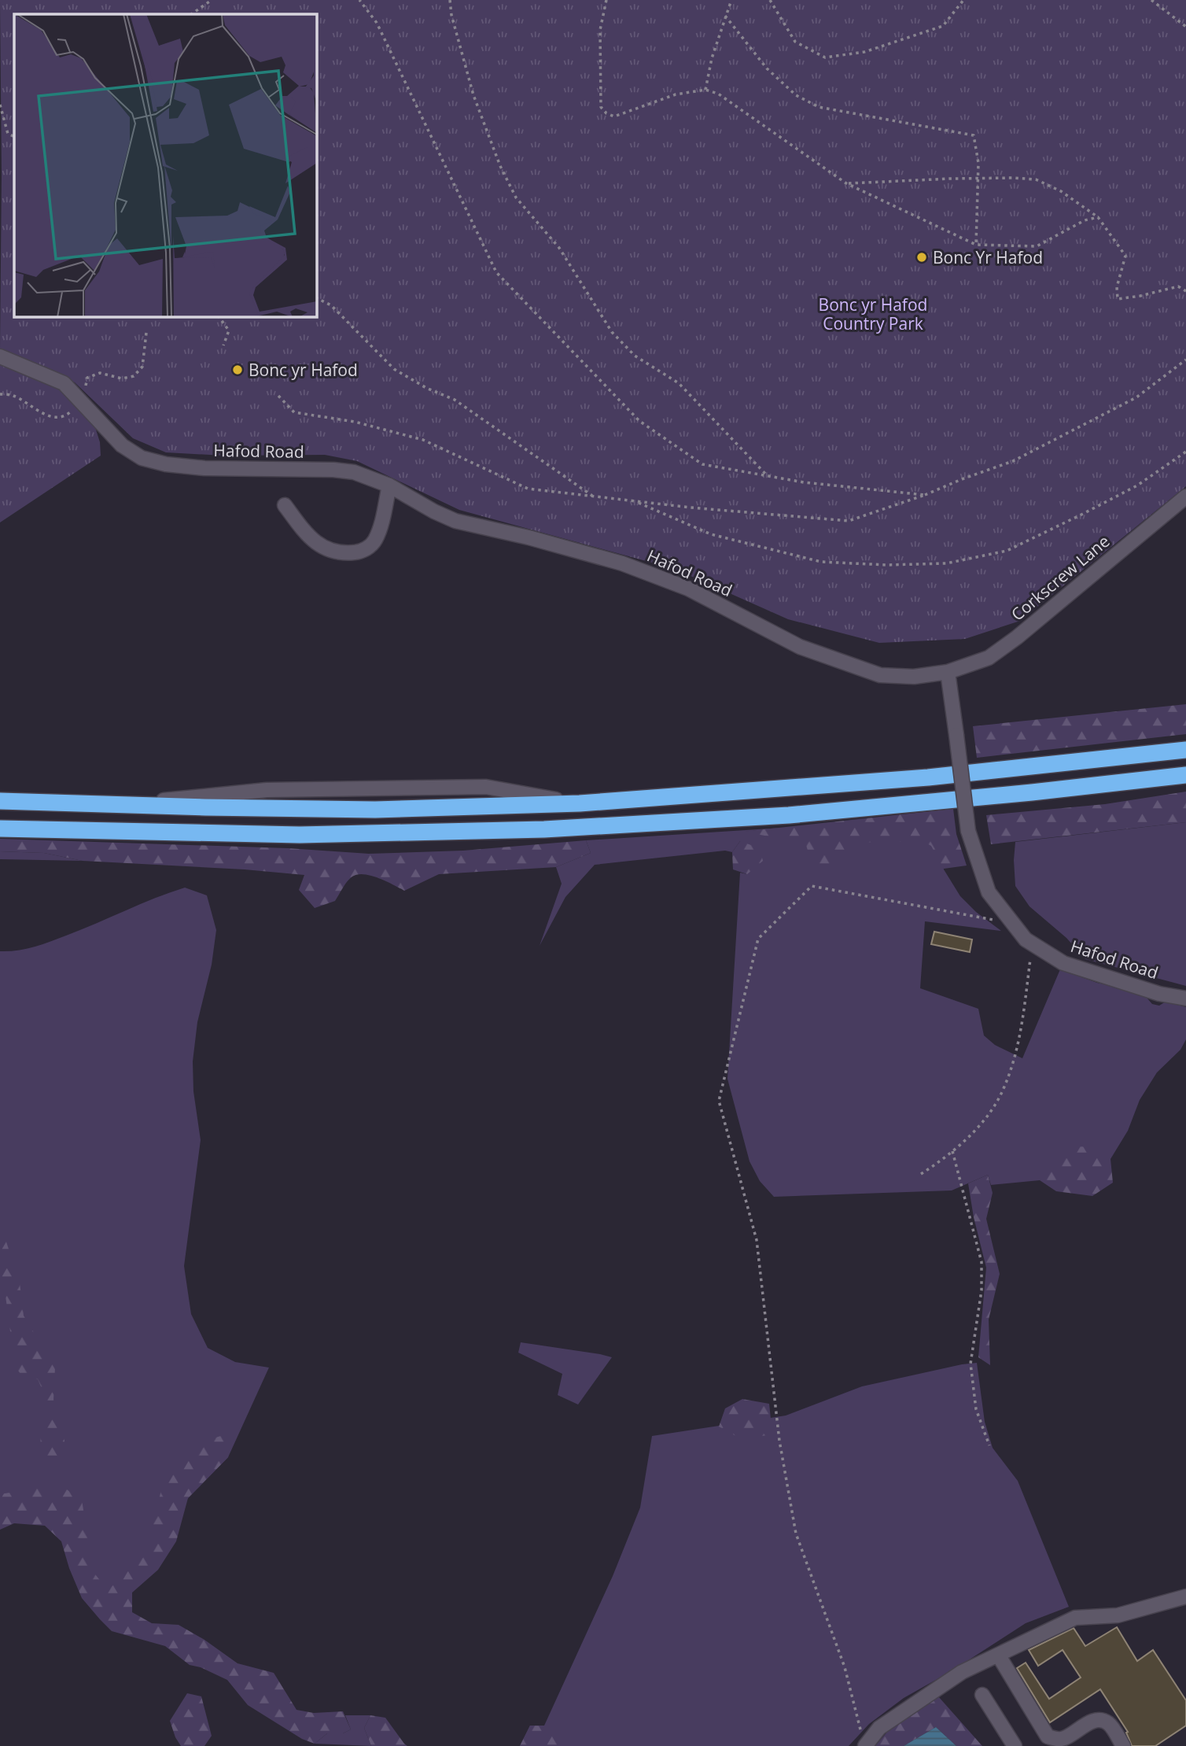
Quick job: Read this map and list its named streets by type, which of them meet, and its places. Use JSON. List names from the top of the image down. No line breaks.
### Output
{"streets":{"street":["Hafod Road","Corkscrew Lane"]},"crossings":[["Hafod Road","Corkscrew Lane"]],"parks":["Bonc yr Hafod Country Park"],"places":["Bonc Yr Hafod","Bonc yr Hafod"]}
